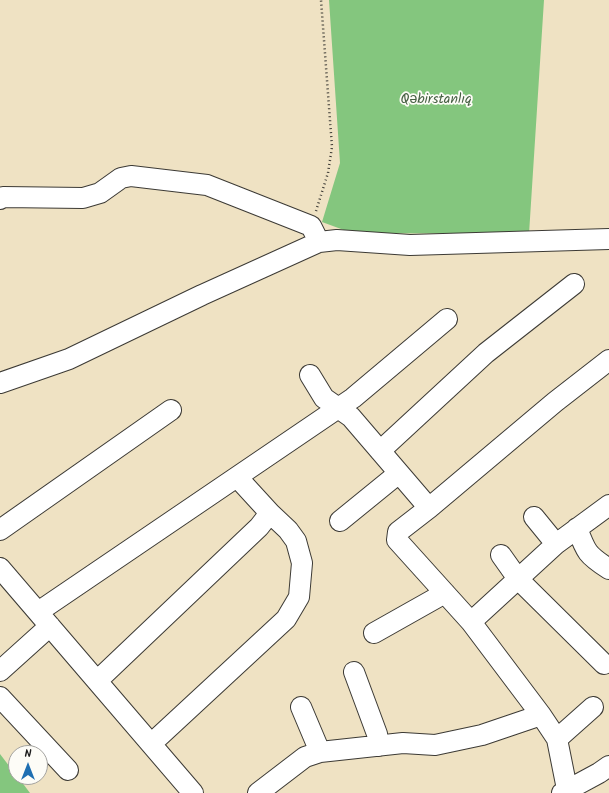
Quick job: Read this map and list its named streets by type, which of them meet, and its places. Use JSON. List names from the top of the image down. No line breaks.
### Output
{"parks":["Qəbirstanlıq"],"north":"top"}
